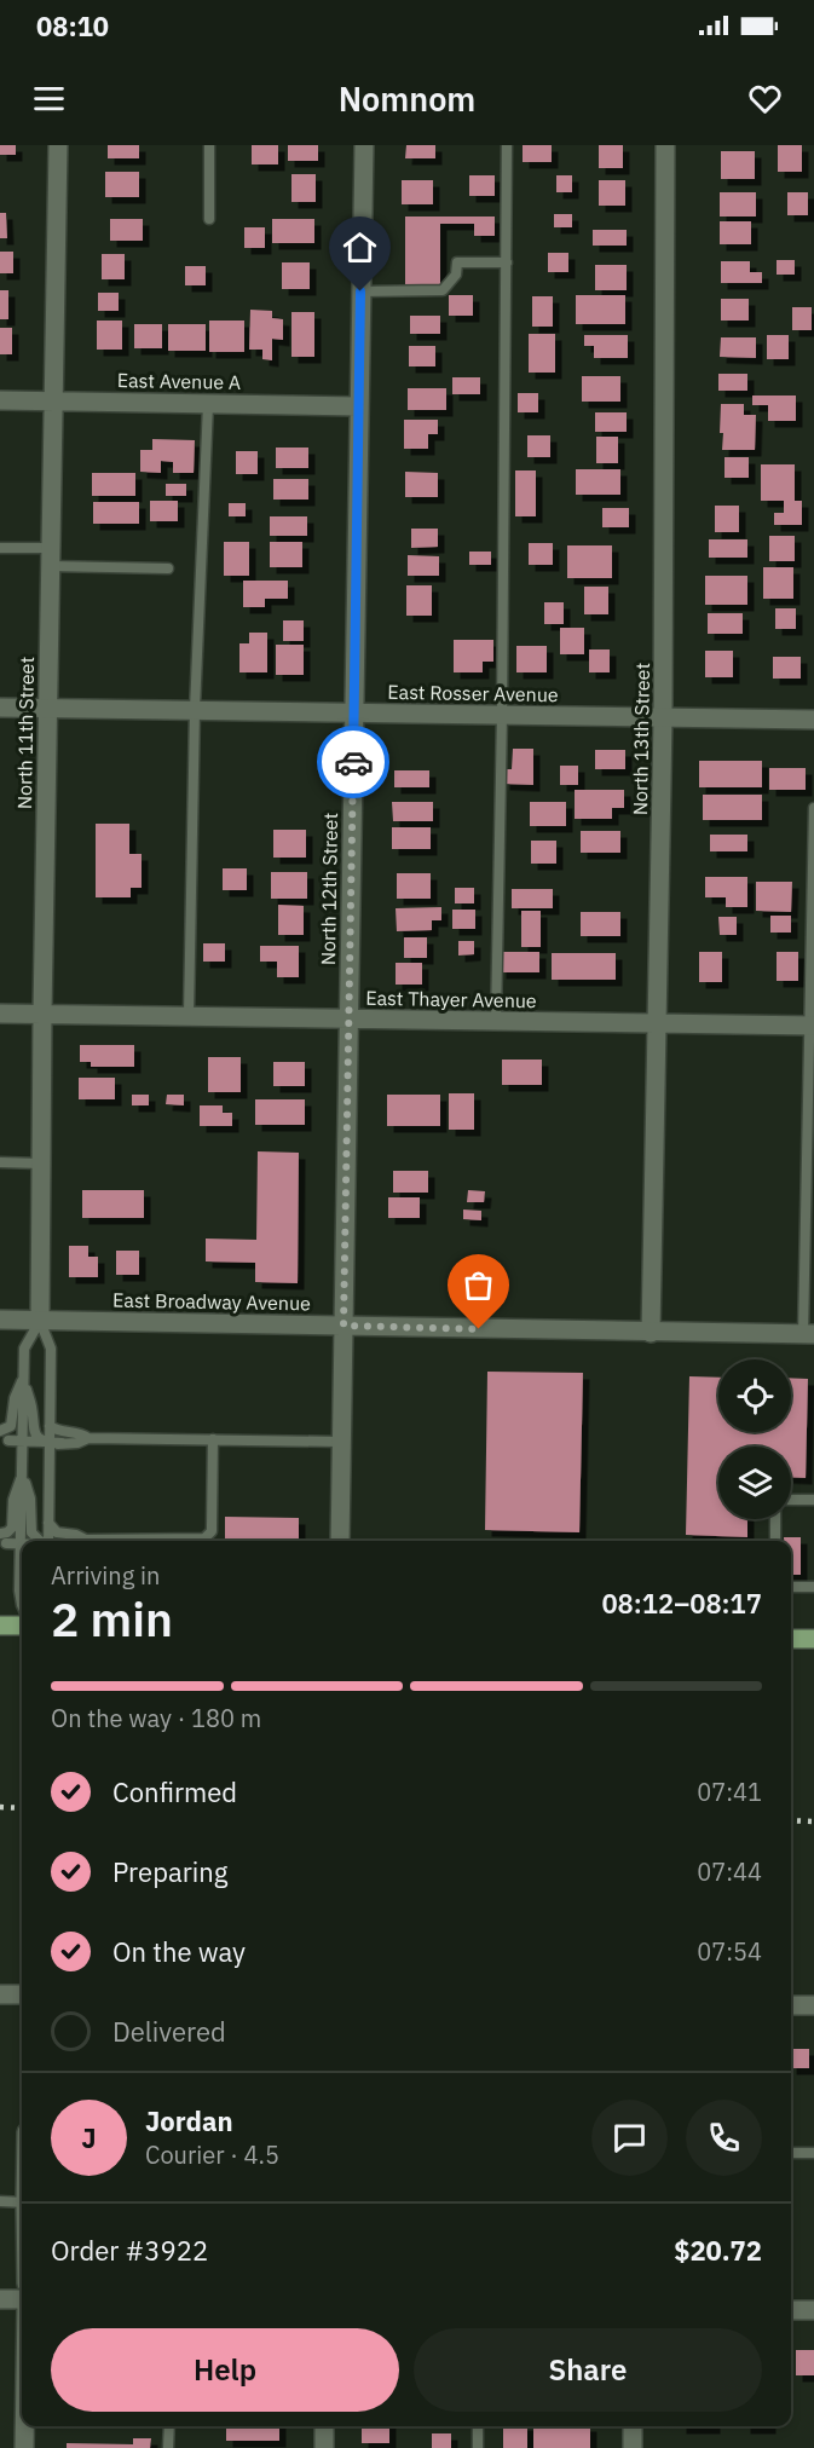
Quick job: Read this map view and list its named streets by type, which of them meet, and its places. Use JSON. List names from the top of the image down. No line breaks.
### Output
{"streets":{"street":["East Avenue A","East Rosser Avenue","North 11th Street","North 13th Street","North 12th Street","East Thayer Avenue","East Broadway Avenue"]},"crossings":[["East Avenue A","North 11th Street"],["East Avenue A","North 12th Street"],["East Rosser Avenue","North 11th Street"],["East Rosser Avenue","North 13th Street"],["East Rosser Avenue","North 12th Street"],["North 11th Street","East Thayer Avenue"],["North 11th Street","East Broadway Avenue"],["North 13th Street","East Thayer Avenue"],["North 13th Street","East Broadway Avenue"],["North 12th Street","East Thayer Avenue"],["North 12th Street","East Broadway Avenue"]],"page":{"status":"08:10","header":"Nomnom","heading":["2 min","Arriving in","08:12–08:17"],"panel":["Jordan","Courier · 4.5","Order #3922","$20.72"],"bar":"On the way · 180 m","list":[["Confirmed","07:41"],["Preparing","07:44"],["On the way","07:54"],"Delivered"],"round":"J","buttons":["Help","Share"]}}
